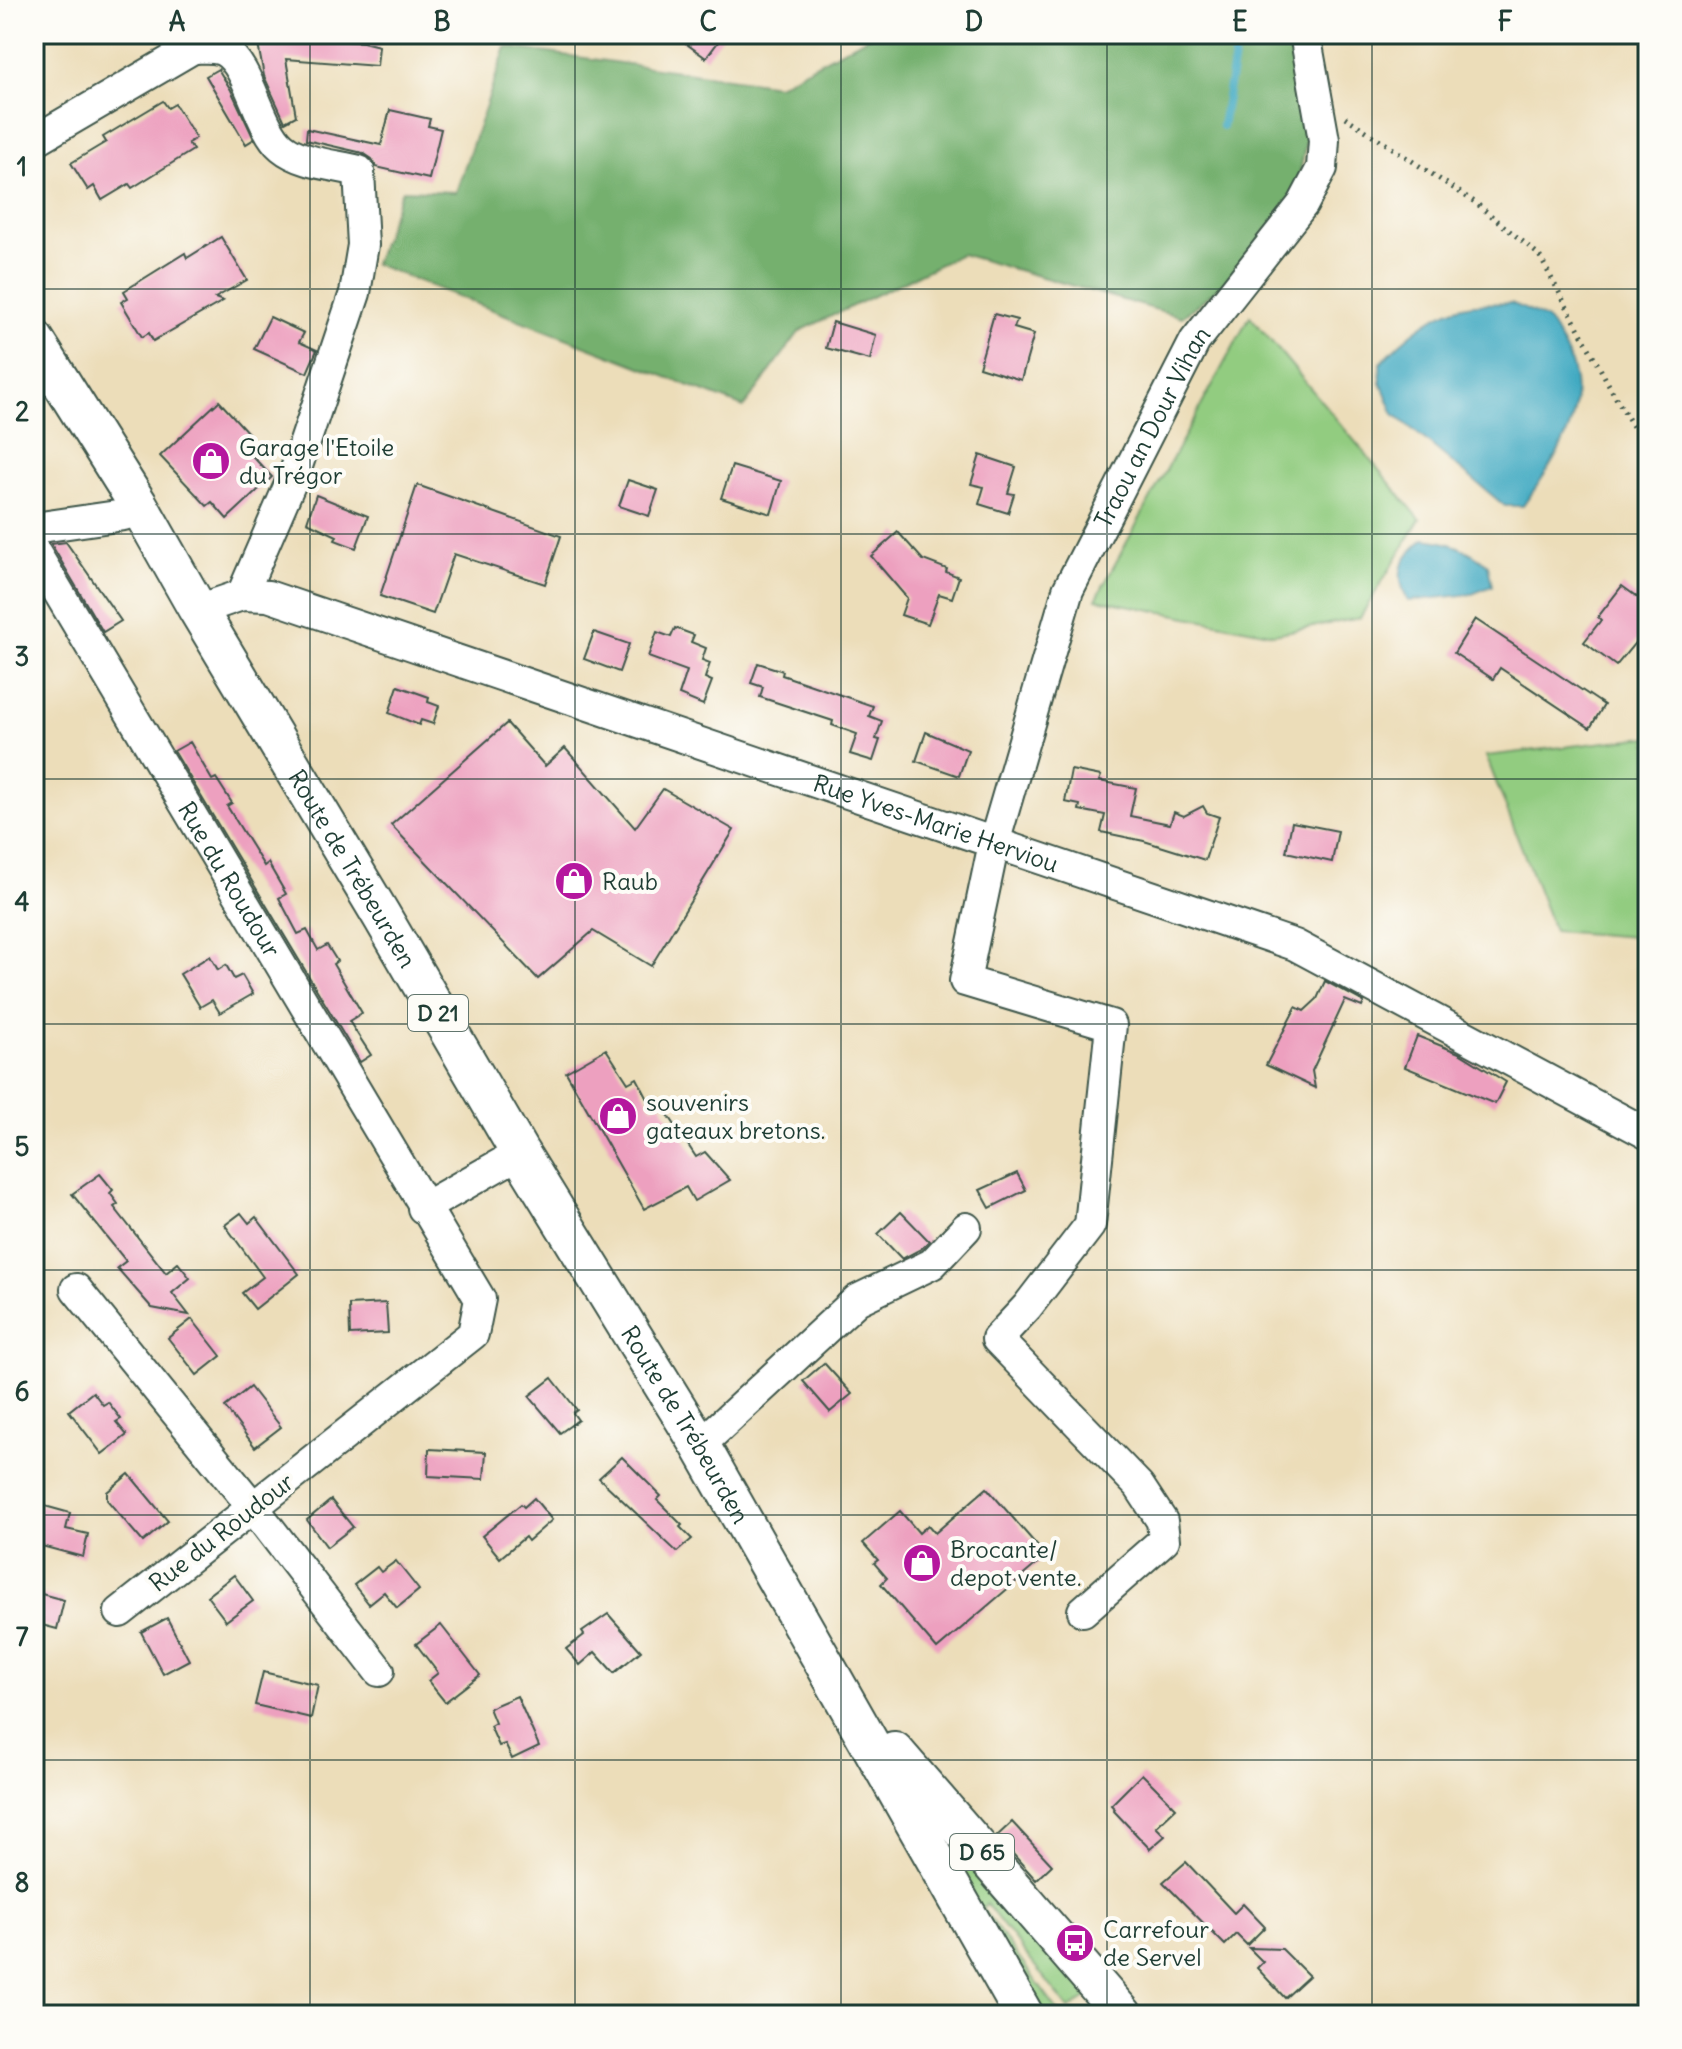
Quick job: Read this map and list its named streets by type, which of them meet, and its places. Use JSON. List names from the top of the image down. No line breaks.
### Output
{"streets":{"main road":["Route de Trébeurden","D 21","D 65"],"street":["Traou an Dour Vihan","Rue Yves-Marie Herviou","Rue du Roudour"]},"crossings":[["Traou an Dour Vihan","Rue Yves-Marie Herviou"],["Rue Yves-Marie Herviou","Route de Trébeurden"]],"places":{"shop":["Garage l'Etoile du Trégor","Raub","souvenirs gateaux bretons.","Brocante/ depot vente."],"bus stop":["Carrefour de Servel"]},"grid":{"columns":["A","B","C","D","E","F"],"rows":["1","2","3","4","5","6","7","8"]}}
